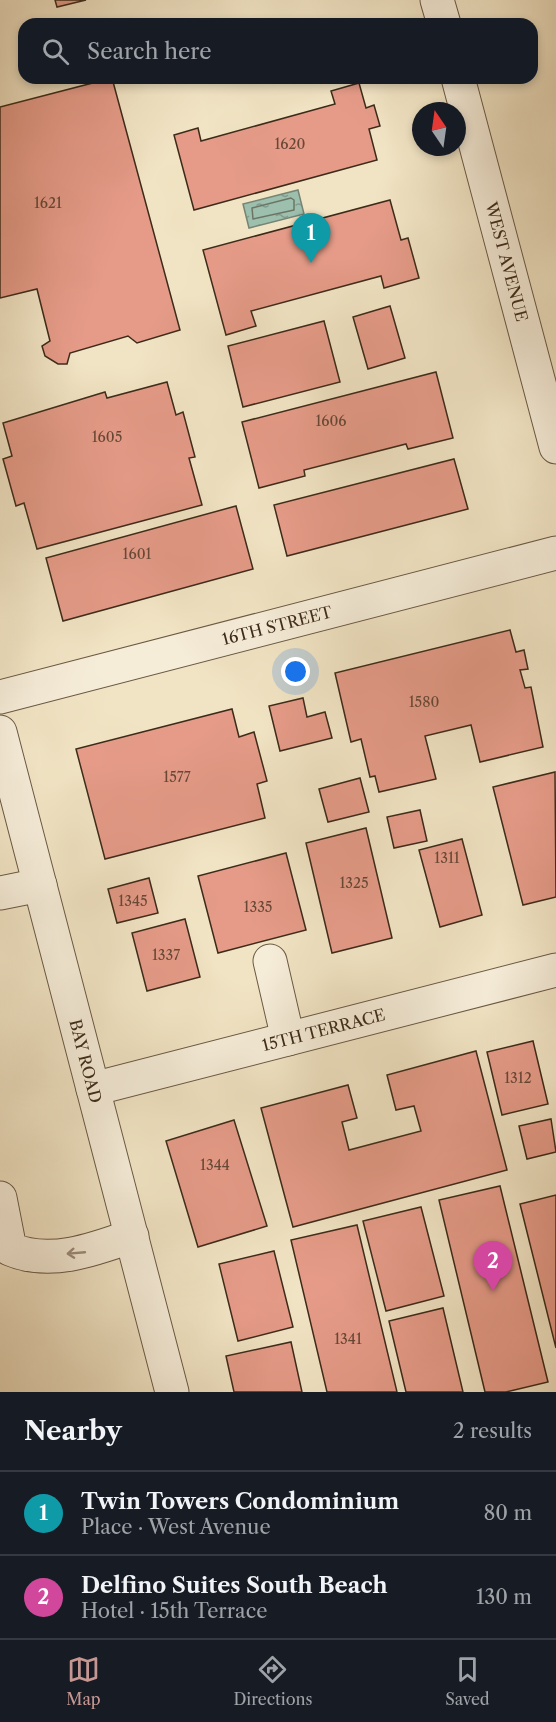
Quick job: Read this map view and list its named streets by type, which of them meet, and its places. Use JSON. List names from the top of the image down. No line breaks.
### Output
{"streets":{"street":["WEST AVENUE","16TH STREET","15TH TERRACE","BAY ROAD"]},"crossings":[["15TH TERRACE","BAY ROAD"]],"house_numbers":["1620","1621","1606","1605","1601","1580","1577","1311","1325","1345","1335","1337","1312","1344","1341"],"north":"top","page":{"search":"Search here","pins":["1","2"],"heading":["Nearby","2 results"],"list":[{"mark":"1","name":"Twin Towers Condominium","note":"Place · West Avenue","value":"80 m"},{"mark":"2","name":"Delfino Suites South Beach","note":"Hotel · 15th Terrace","value":"130 m"}],"nav":["Map","Directions","Saved"]}}
